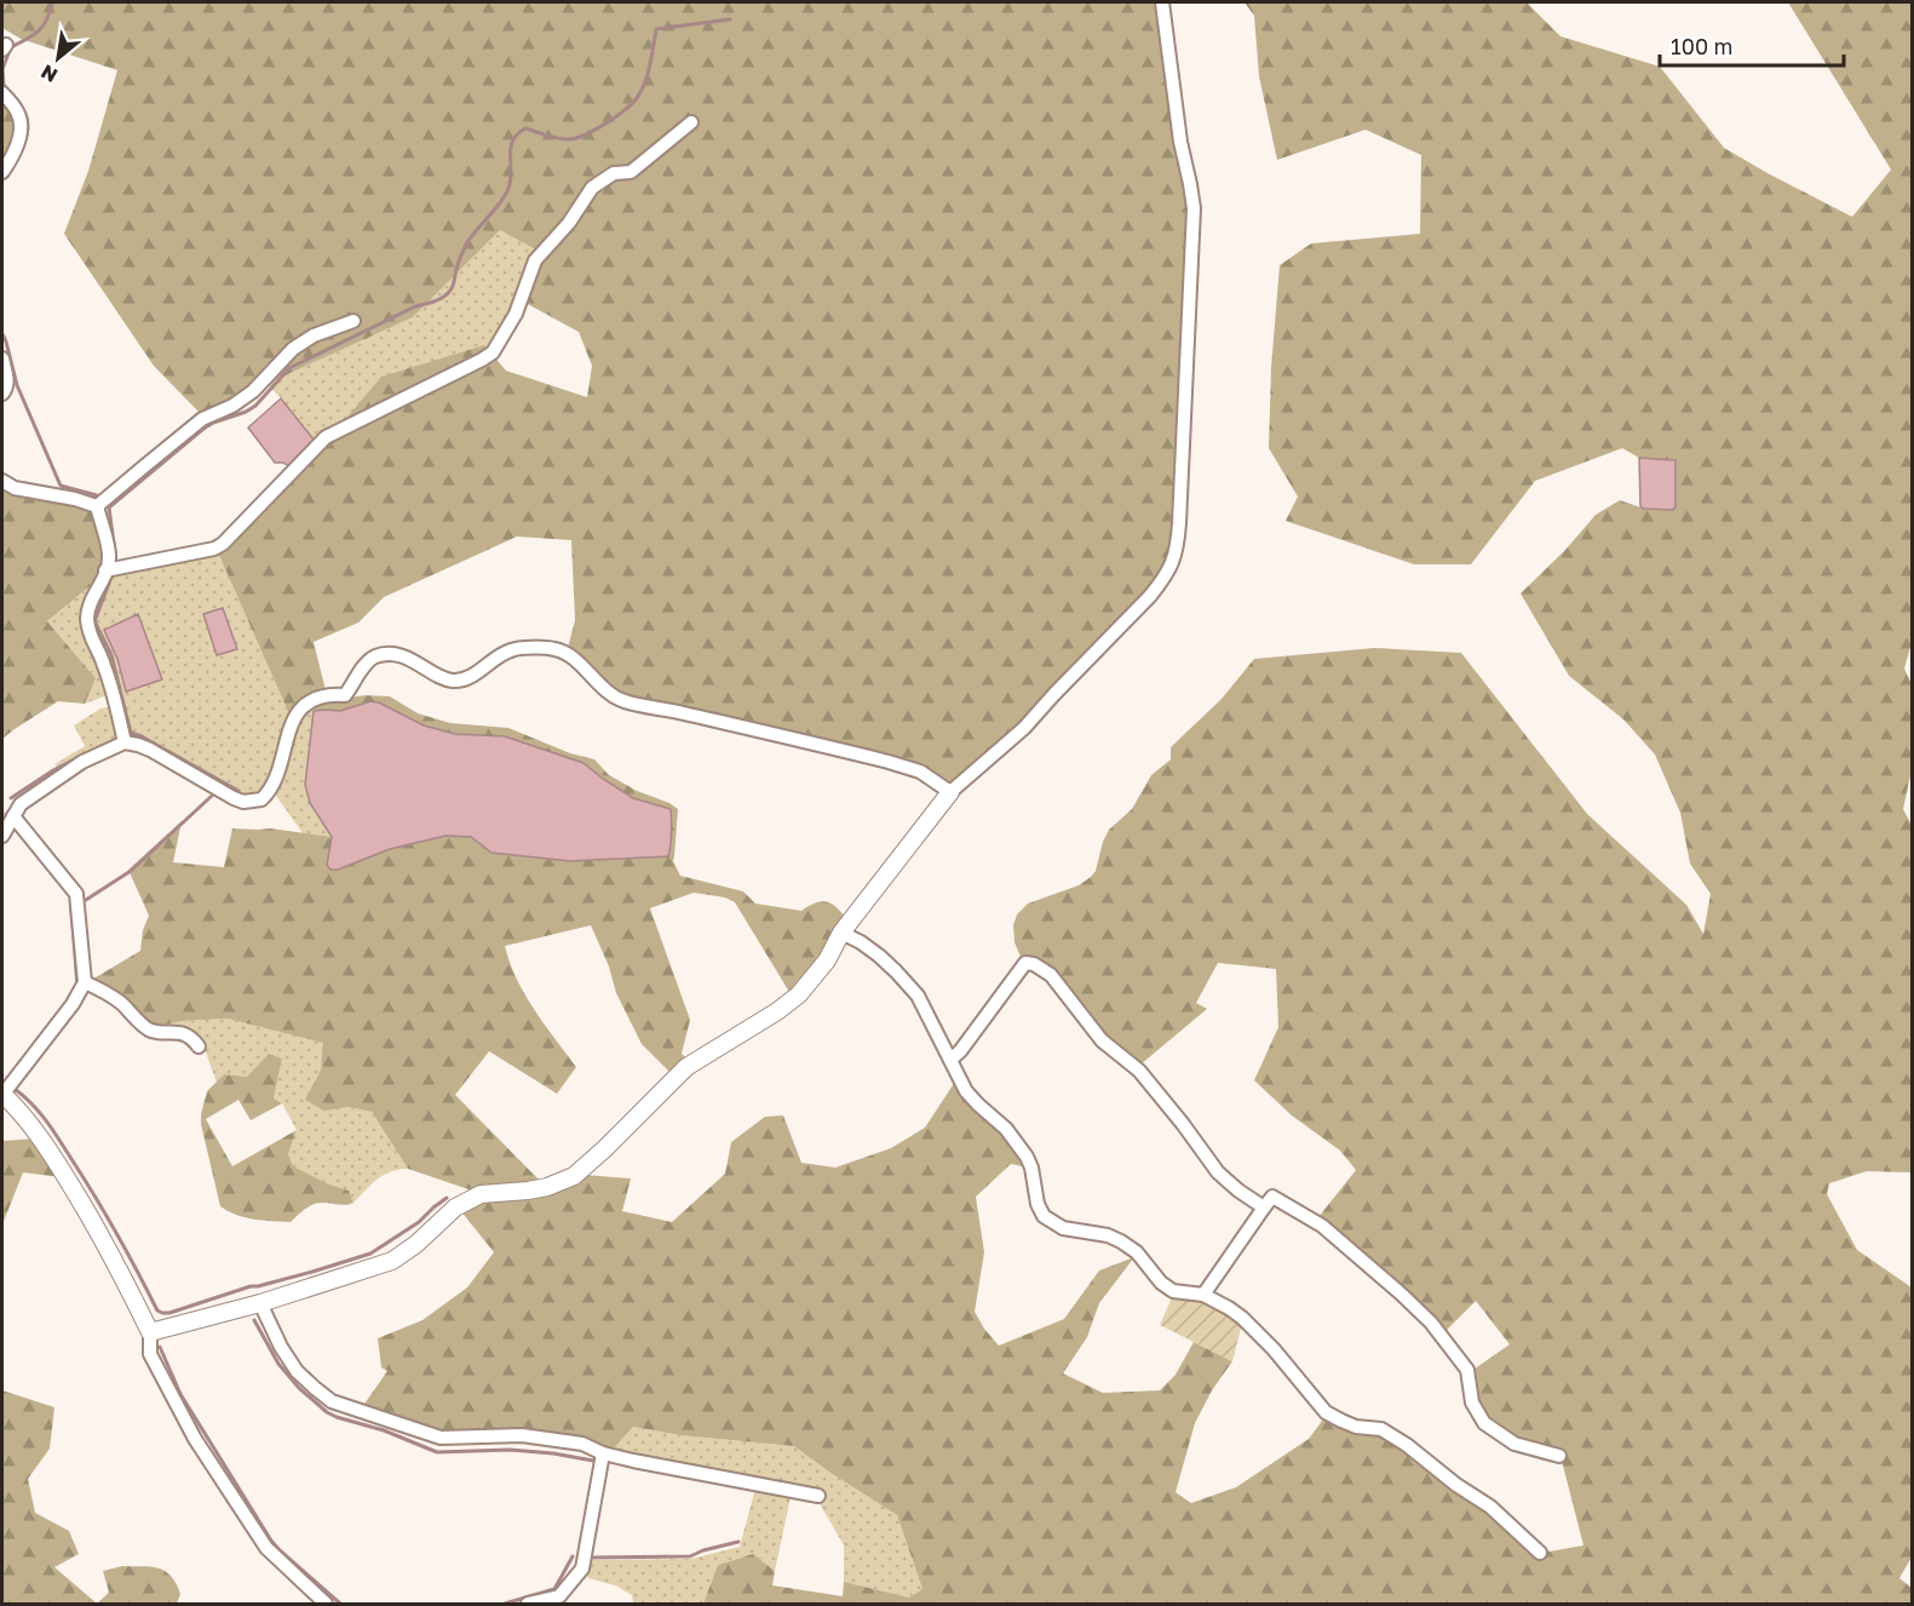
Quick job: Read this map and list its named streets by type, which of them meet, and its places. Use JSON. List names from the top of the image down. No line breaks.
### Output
{"scale_bar":"100 m","north":"bottom left"}
